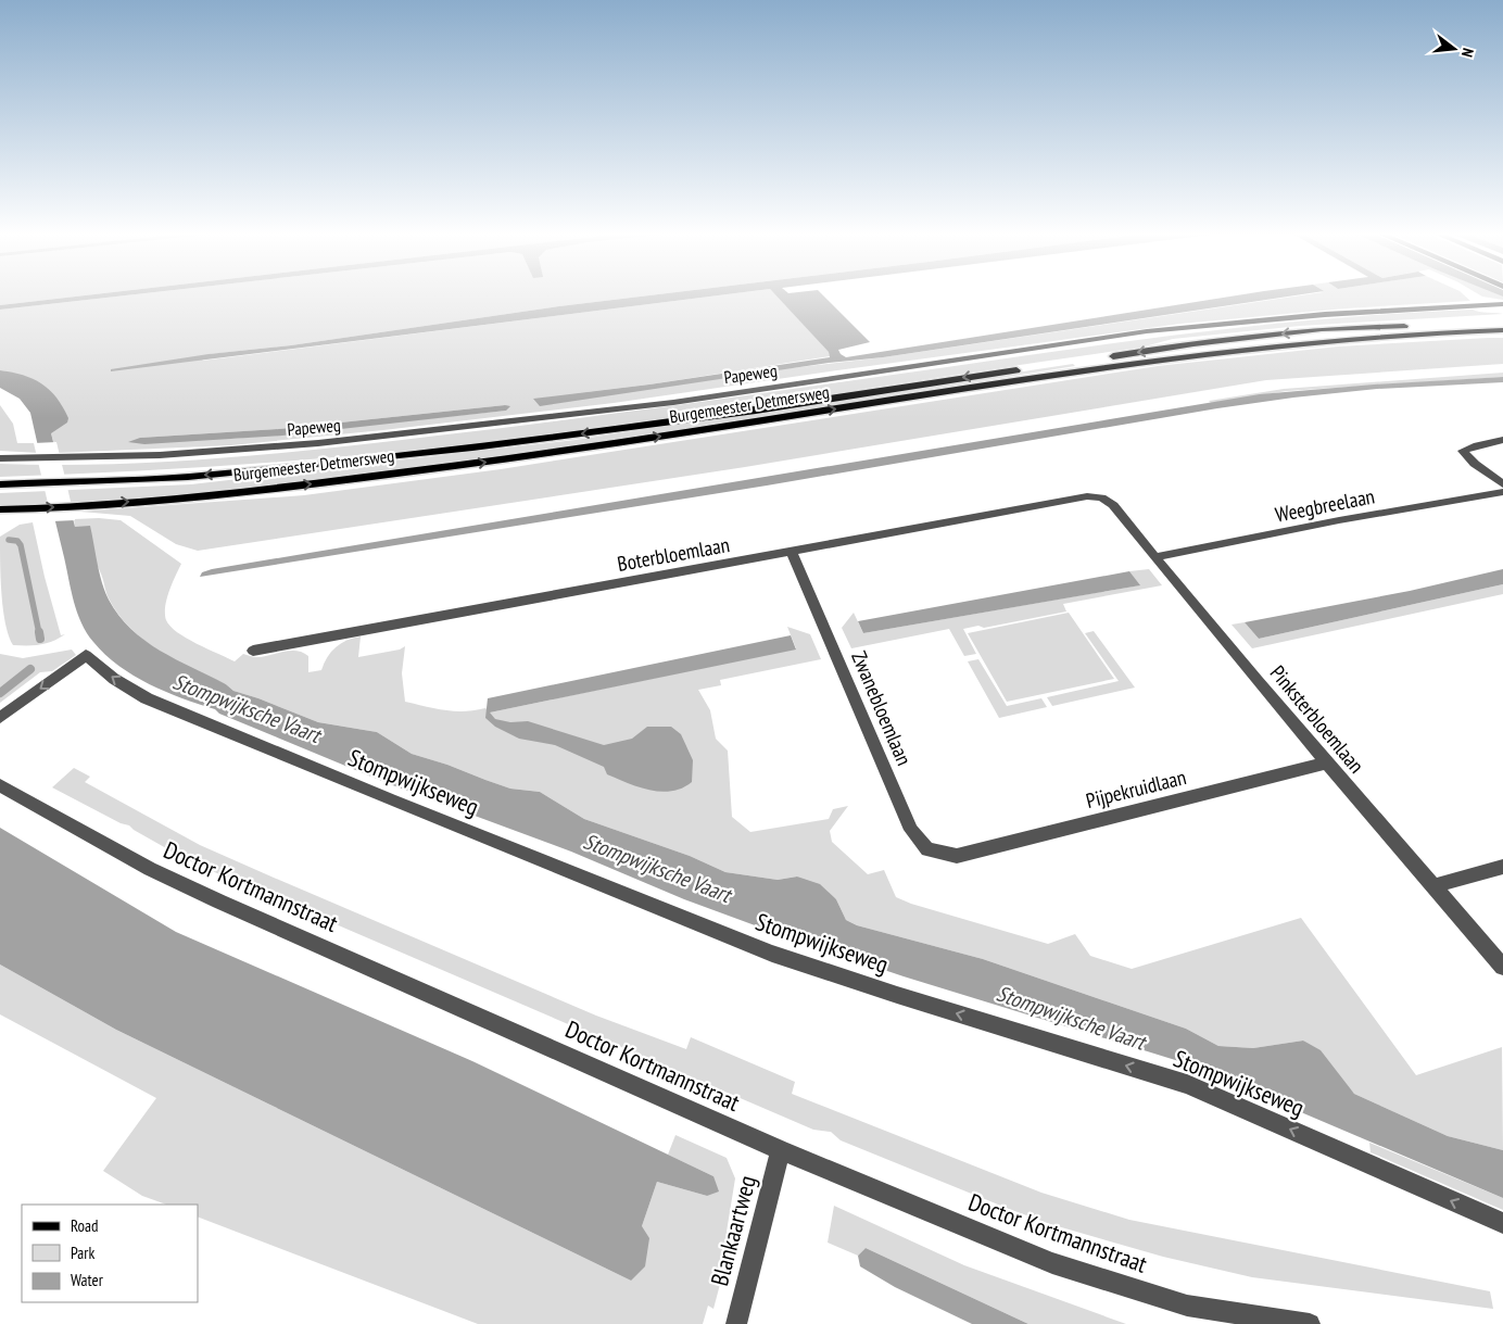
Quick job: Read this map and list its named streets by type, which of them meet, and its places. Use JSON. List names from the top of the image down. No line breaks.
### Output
{"streets":{"main road":["Burgemeester Detmersweg"],"street":["Papeweg","Weegbreelaan","Boterbloemlaan","Zwanebloemlaan","Pinksterbloemlaan","Stompwijkseweg","Pijpekruidlaan","Doctor Kortmannstraat","Blankaartweg"]},"crossings":[["Weegbreelaan","Pinksterbloemlaan"],["Boterbloemlaan","Zwanebloemlaan"],["Boterbloemlaan","Pinksterbloemlaan"],["Zwanebloemlaan","Pijpekruidlaan"],["Pinksterbloemlaan","Pijpekruidlaan"],["Doctor Kortmannstraat","Blankaartweg"]],"one_way":["Stompwijkseweg"],"water":["Stompwijksche Vaart"],"legend":["Road","Park","Water"],"north":"right"}
